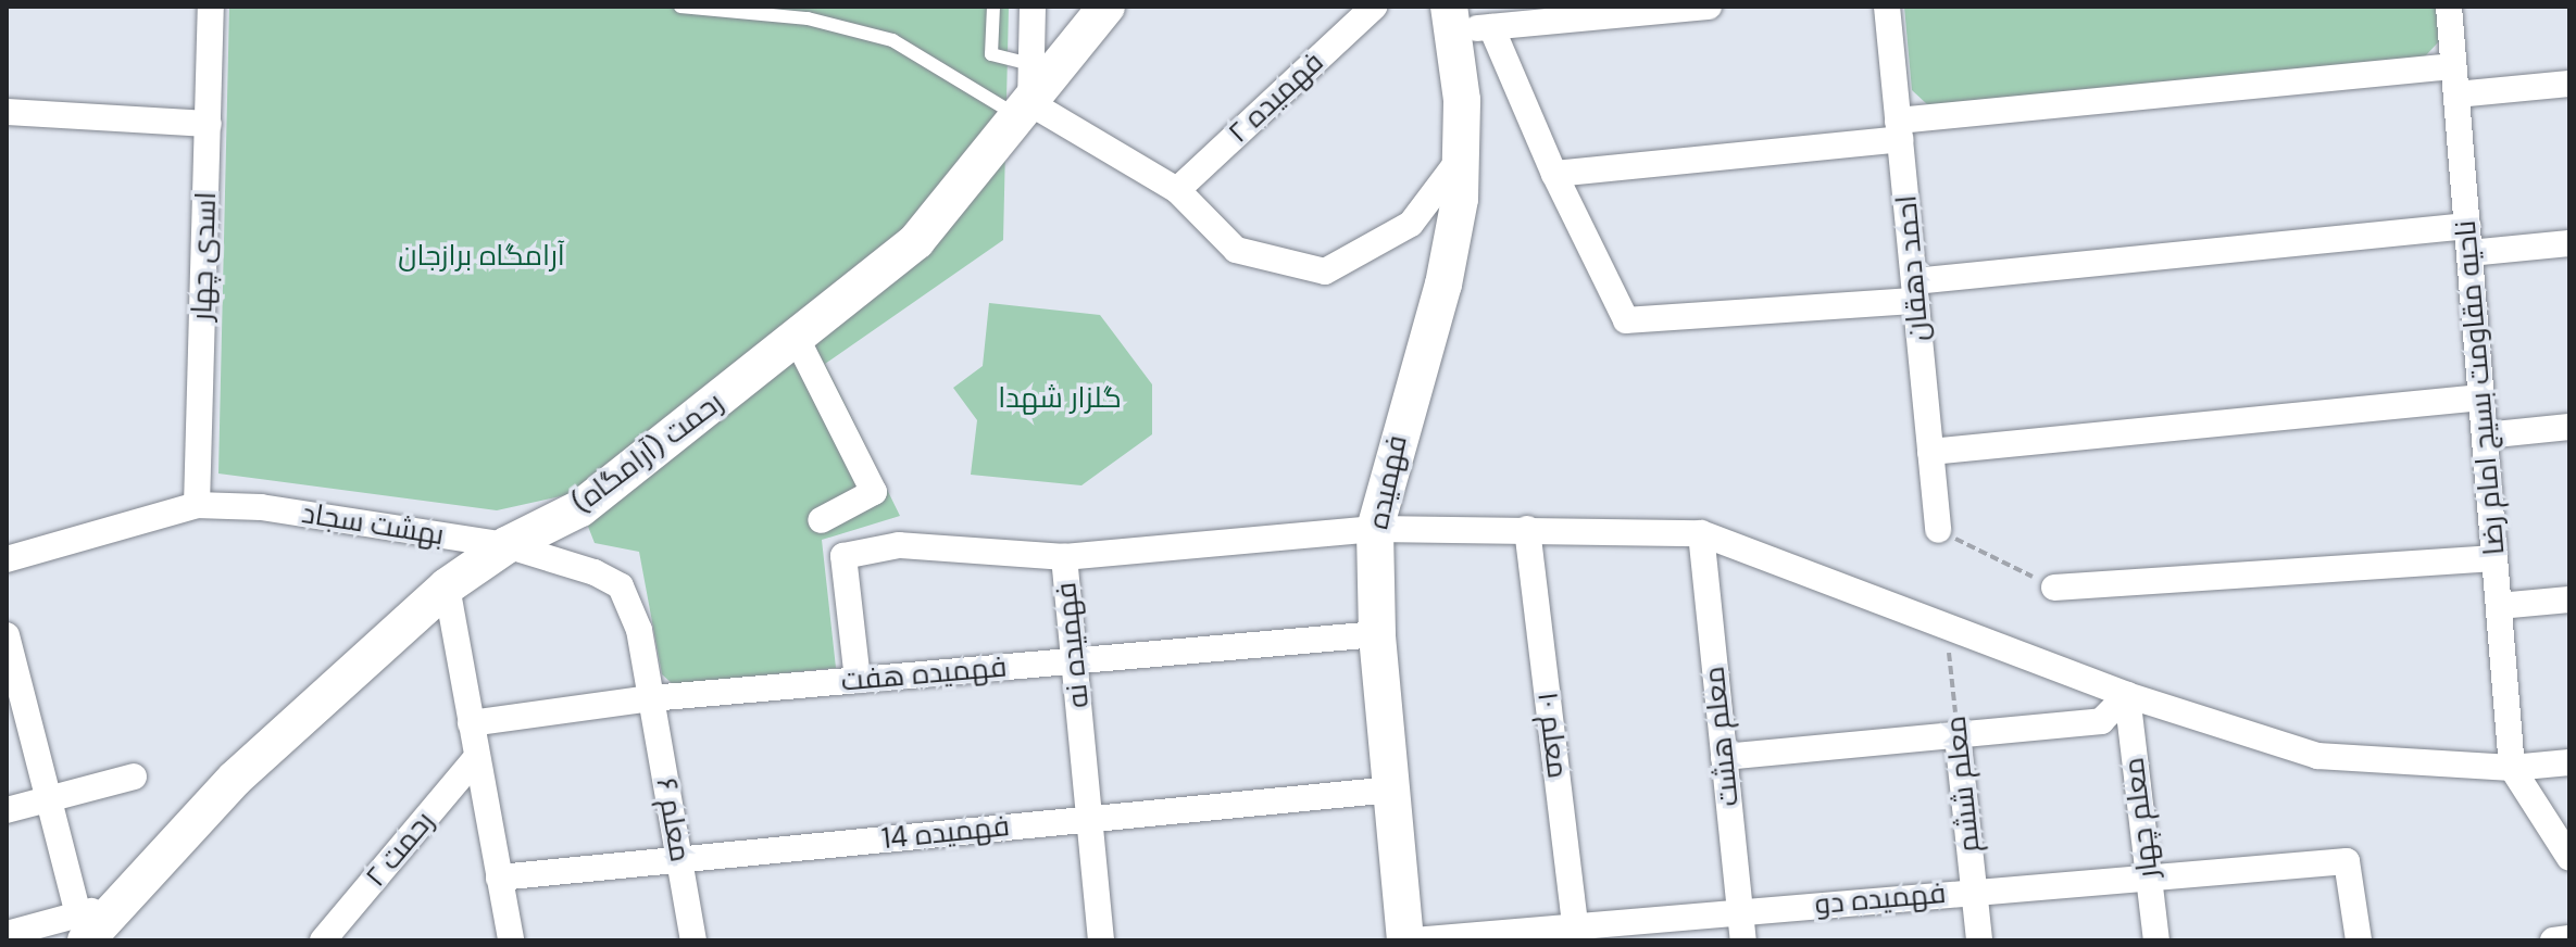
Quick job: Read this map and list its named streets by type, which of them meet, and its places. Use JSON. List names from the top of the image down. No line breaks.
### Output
{"streets":{"street":["فهمیده ۲","اسدی چهار","احمد دهقان","ناحیه مقاومت بسیج امام رضا","رحمت (آرامگاه)","فهمیده","بهشت سجاد","فهمیده نه","فهمیده هفت","معلم ۱۰","معلم هشت","معلم ششم","معلم چهار","معلم ۶","فهمیده 14","رحمت ۲","فهمیده دو"]},"crossings":[["اسدی چهار","بهشت سجاد"],["ناحیه مقاومت بسیج امام رضا","فهمیده نه"],["رحمت (آرامگاه)","بهشت سجاد"],["فهمیده","فهمیده نه"],["فهمیده","فهمیده هفت"],["فهمیده","فهمیده 14"],["بهشت سجاد","فهمیده هفت"],["بهشت سجاد","معلم ۶"],["فهمیده نه","فهمیده هفت"],["فهمیده نه","معلم ۱۰"],["فهمیده نه","معلم هشت"],["فهمیده نه","معلم ششم"],["فهمیده نه","معلم چهار"],["فهمیده نه","فهمیده 14"],["فهمیده هفت","معلم ۶"],["معلم ۱۰","فهمیده دو"],["معلم هشت","فهمیده دو"],["معلم ششم","فهمیده دو"],["معلم چهار","فهمیده دو"],["معلم ۶","فهمیده 14"]],"parks":["آرامگاه برازجان","گلزار شهدا"]}
